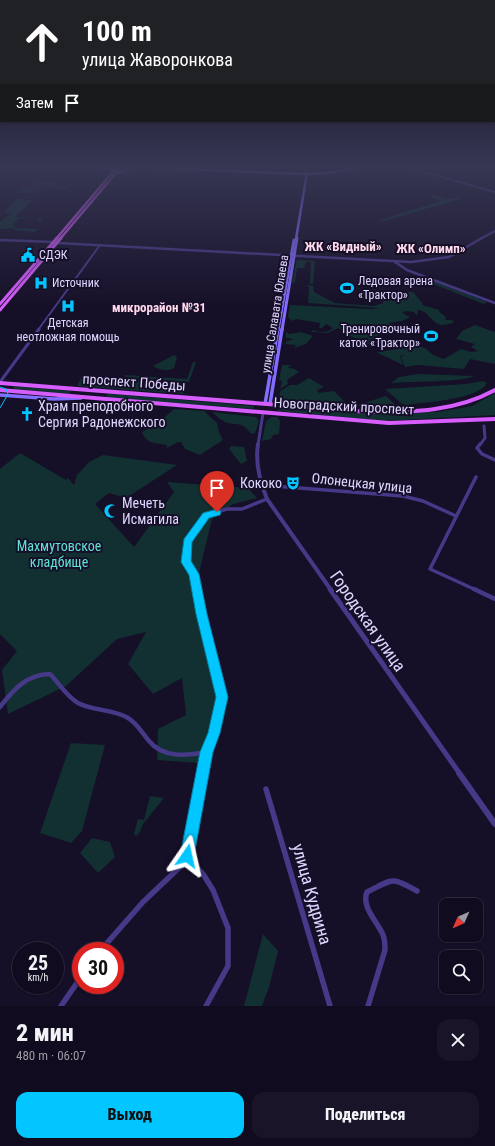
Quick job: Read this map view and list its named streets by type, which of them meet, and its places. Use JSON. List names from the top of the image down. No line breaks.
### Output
{"streets":{"main road":["улица Салавата Юлаева","проспект Победы","Новоградский проспект"],"street":["Олонецкая улица","Городская улица","улица Кудрина"]},"crossings":[["улица Салавата Юлаева","проспект Победы"],["улица Салавата Юлаева","Новоградский проспект"],["улица Салавата Юлаева","Городская улица"],["проспект Победы","Новоградский проспект"],["проспект Победы","Городская улица"],["Новоградский проспект","Городская улица"],["Олонецкая улица","Городская улица"]],"districts":["ЖК «Видный»","ЖК «Олимп»","микрорайон №31"],"parks":["Махмутовское кладбище"],"places":{"public building":["СДЭК"],"hospital":["Источник","Детская неотложная помощь"],"sports":["Ледовая арена «Трактор»","Тренировочный каток «Трактор»"],"church":["Храм преподобного Сергия Радонежского"],"theatre":["Кококо"],"mosque":["Мечеть Исмагила"]},"north":"bottom left","page":{"turn":["100 m","улица Жаворонкова"],"then":"Затем","speed":"25 km/h","limit":"30","heading":["2 мин","480 m · 06:07"],"buttons":["Выход","Поделиться"]}}
